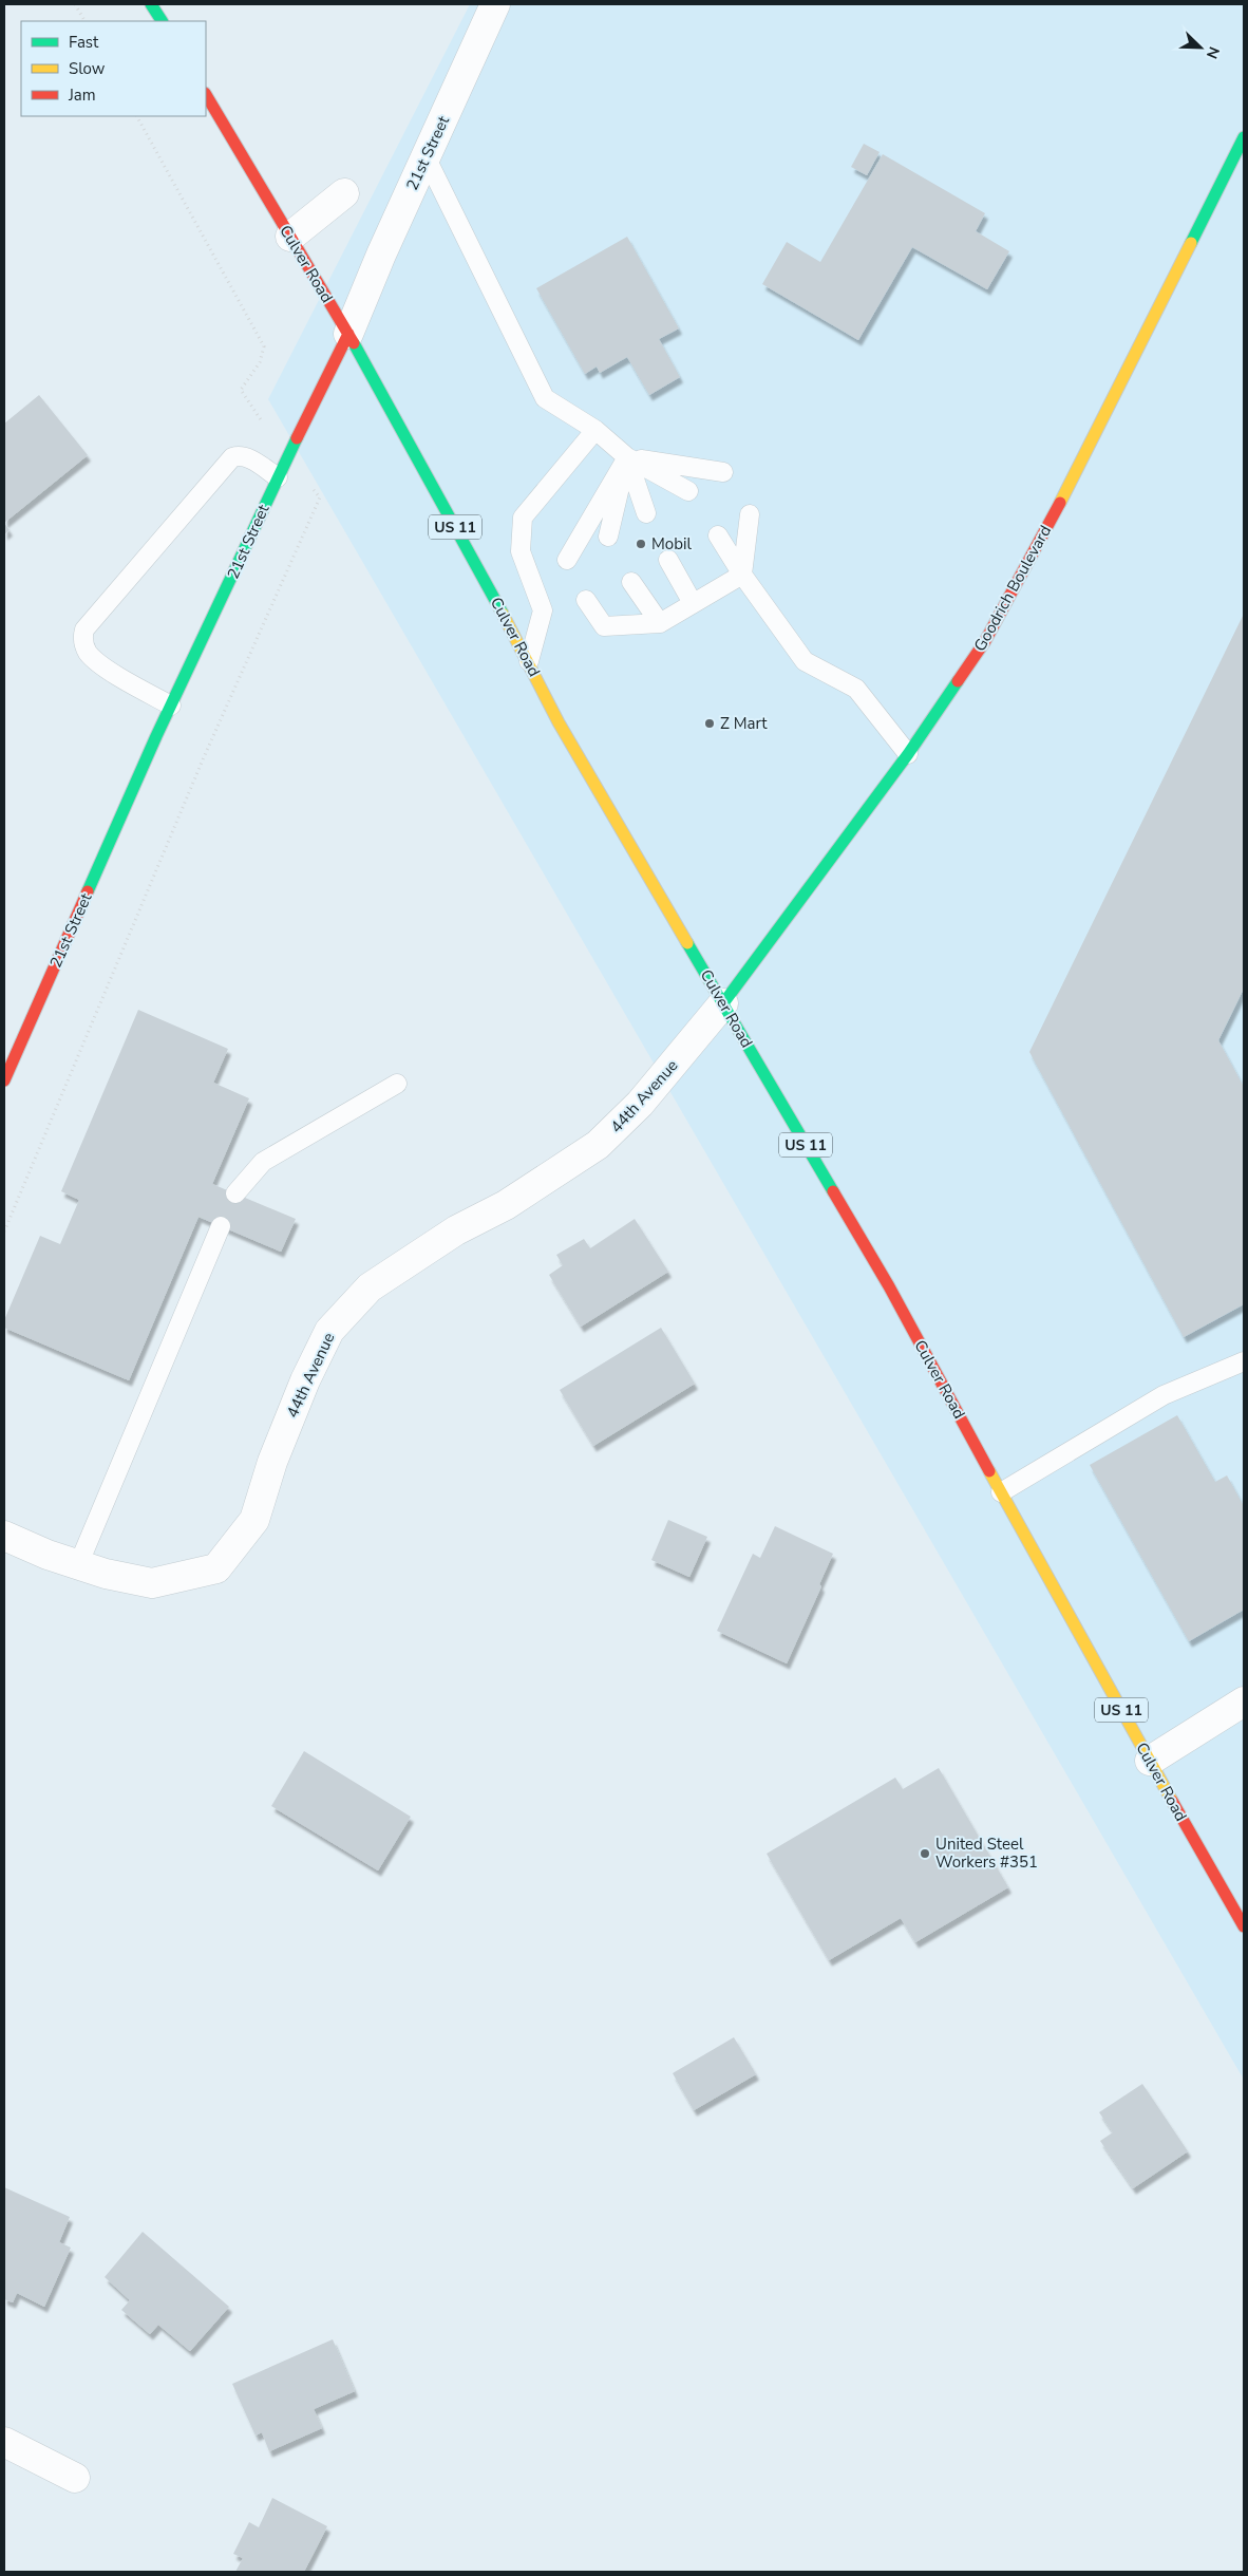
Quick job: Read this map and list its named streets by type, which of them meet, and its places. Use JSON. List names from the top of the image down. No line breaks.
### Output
{"streets":{"main road":["21st Street","Culver Road","US 11","Goodrich Boulevard"],"street":["44th Avenue"]},"crossings":[["21st Street","Culver Road"],["Culver Road","Goodrich Boulevard"],["Culver Road","44th Avenue"],["Goodrich Boulevard","44th Avenue"]],"places":["Mobil","Z Mart","United Steel Workers #351"],"legend":["Fast","Slow","Jam"],"north":"bottom right"}
